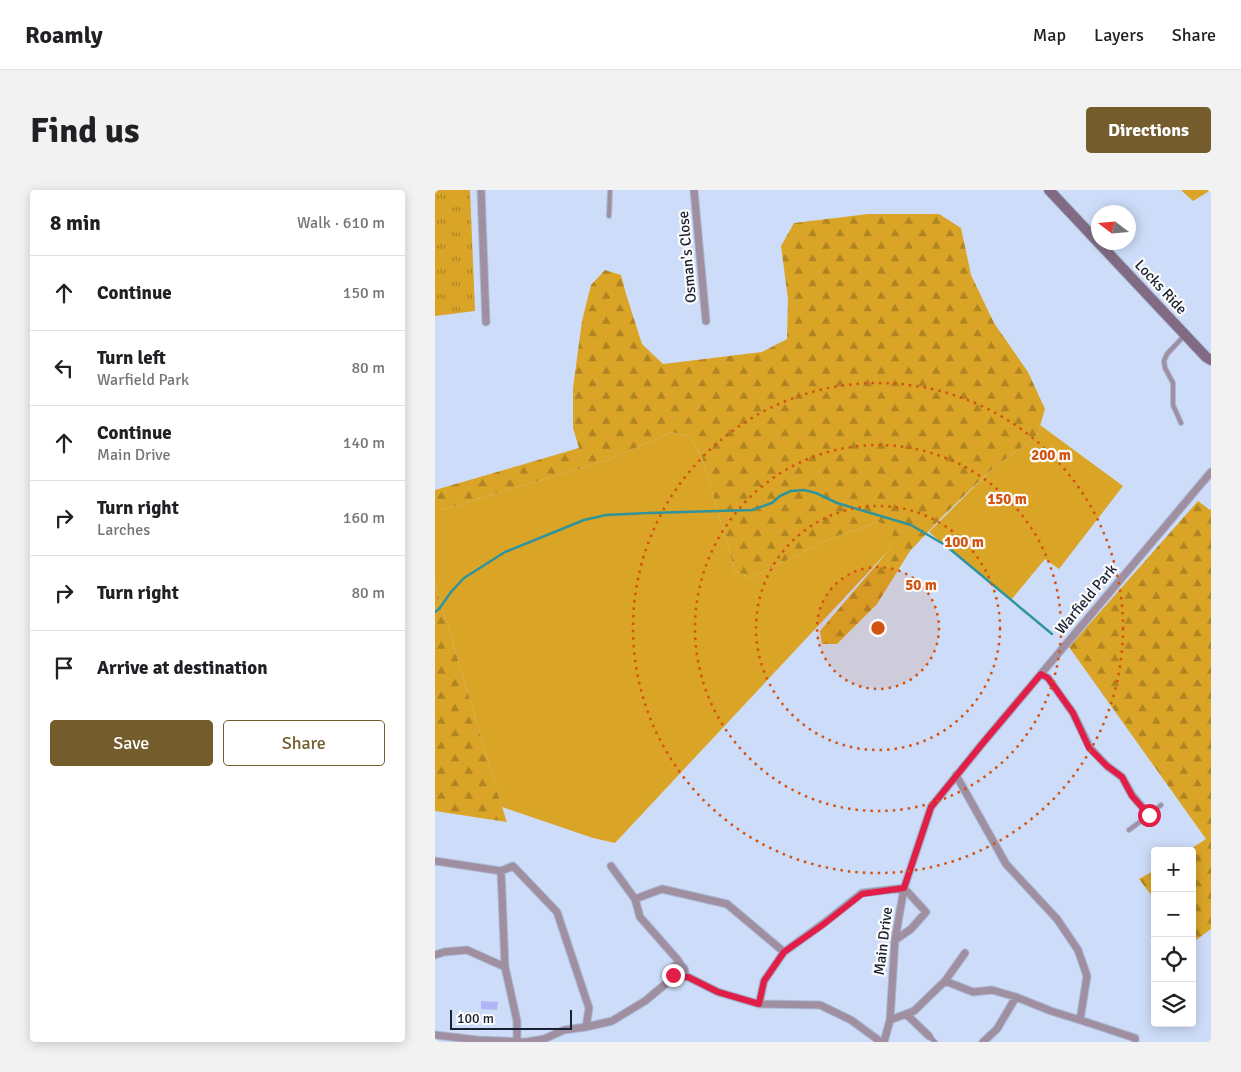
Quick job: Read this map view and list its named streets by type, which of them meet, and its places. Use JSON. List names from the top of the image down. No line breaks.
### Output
{"streets":{"main road":["Locks Ride"],"street":["Osman's Close","Warfield Park","Main Drive"]},"crossings":[["Warfield Park","Main Drive"]],"scale_bar":"100 m","north":"left","page":{"header":"Roamly","nav":["Map","Layers","Share"],"buttons":["Directions",["Save","Share"]],"title":"Find us","heading":["8 min","Walk · 610 m"],"list":[["Continue","150 m"],["Turn left","Warfield Park","80 m"],["Continue","Main Drive","140 m"],["Turn right","Larches","160 m"],["Turn right","80 m"],"Arrive at destination"],"map_buttons":["+","−"],"scale":"100 m"},"rings":["200 m","150 m","100 m","50 m"]}
